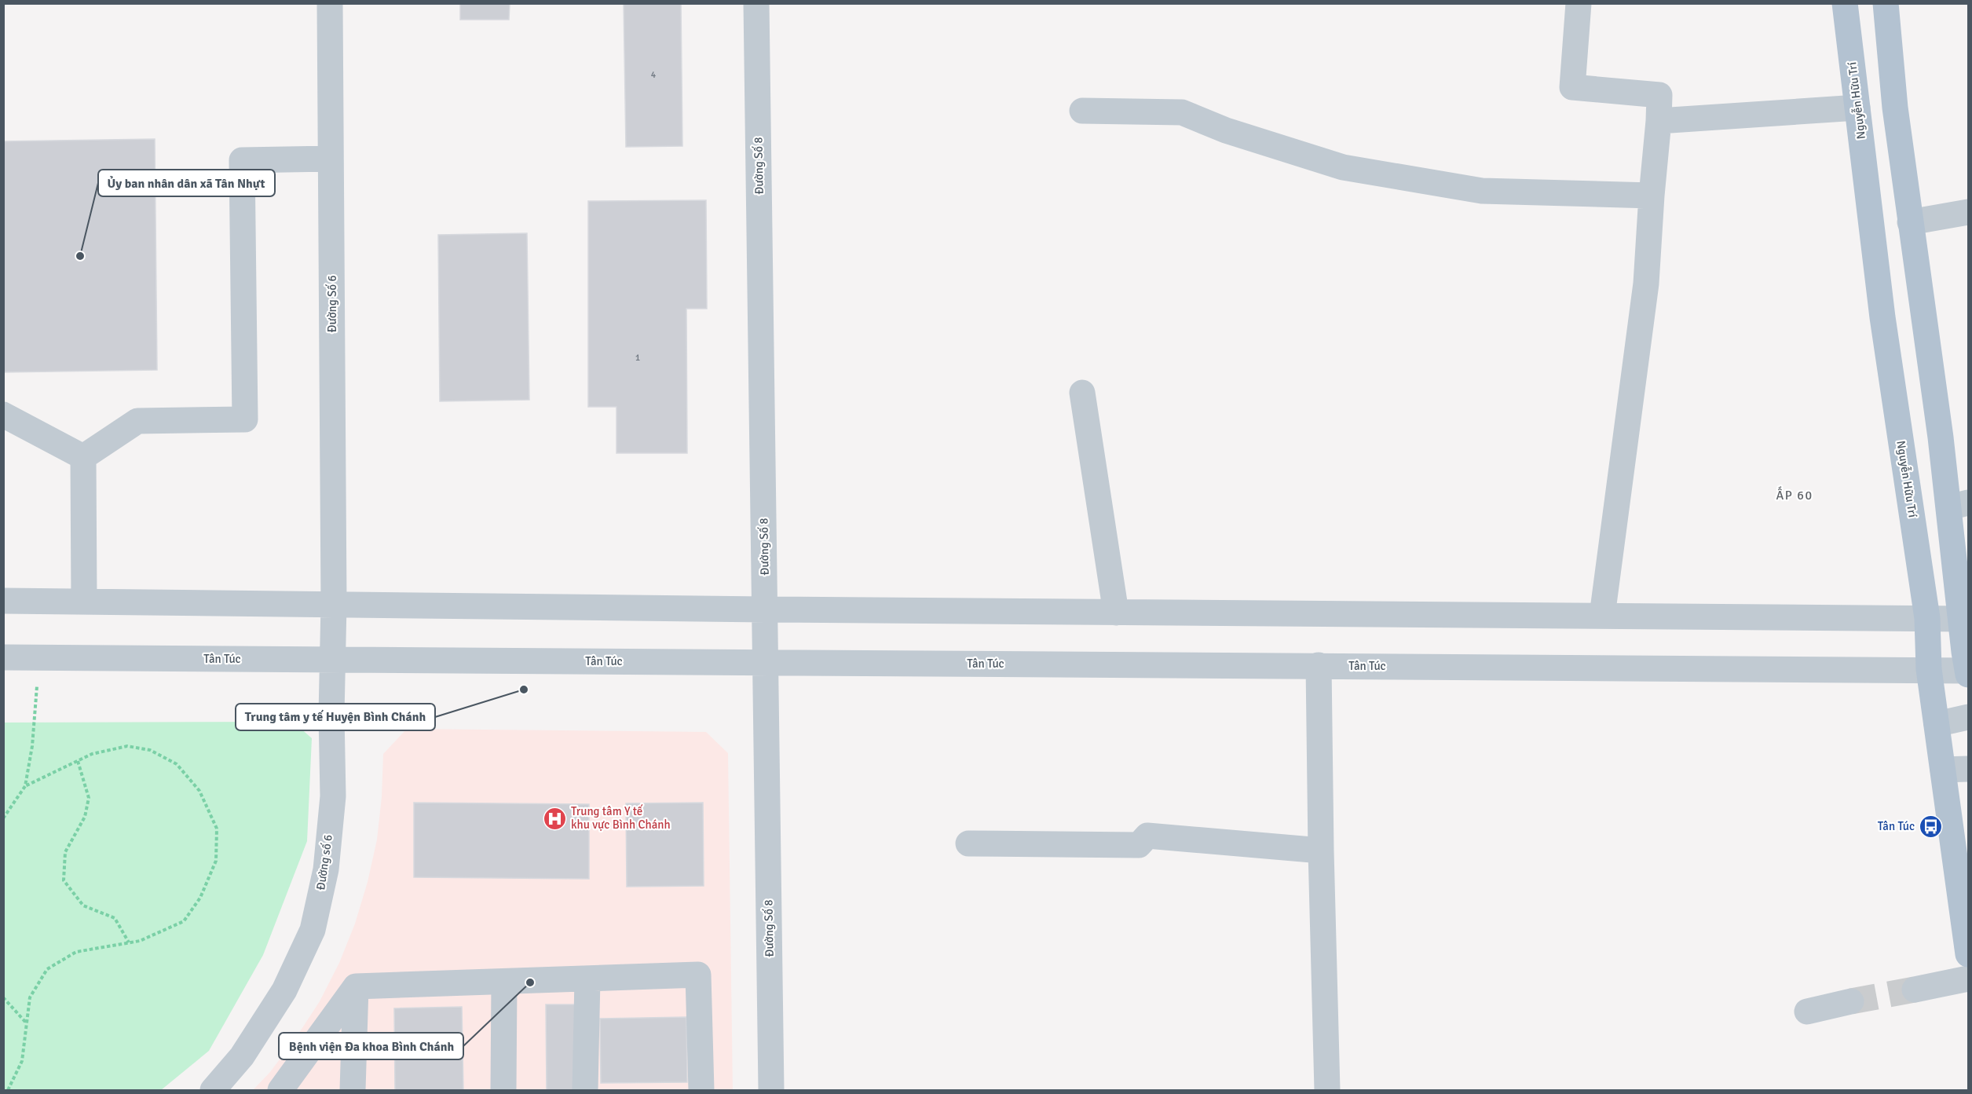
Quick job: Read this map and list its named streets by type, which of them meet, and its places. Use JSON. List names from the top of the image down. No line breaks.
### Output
{"streets":{"main road":["Nguyễn Hữu Trí"],"street":["Đường Số 8","Đường Số 6","Tân Túc","Đường số 6"]},"crossings":[["Nguyễn Hữu Trí","Tân Túc"],["Đường Số 8","Tân Túc"],["Đường Số 6","Đường số 6"],["Tân Túc","Đường số 6"]],"districts":["ẤP 60"],"places":{"other":["Ủy ban nhân dân xã Tân Nhựt","Trung tâm y tế Huyện Bình Chánh","Bệnh viện Đa khoa Bình Chánh"],"hospital":["Trung tâm Y tế khu vực Bình Chánh"],"bus stop":["Tân Túc"]},"house_numbers":["4","1"]}
